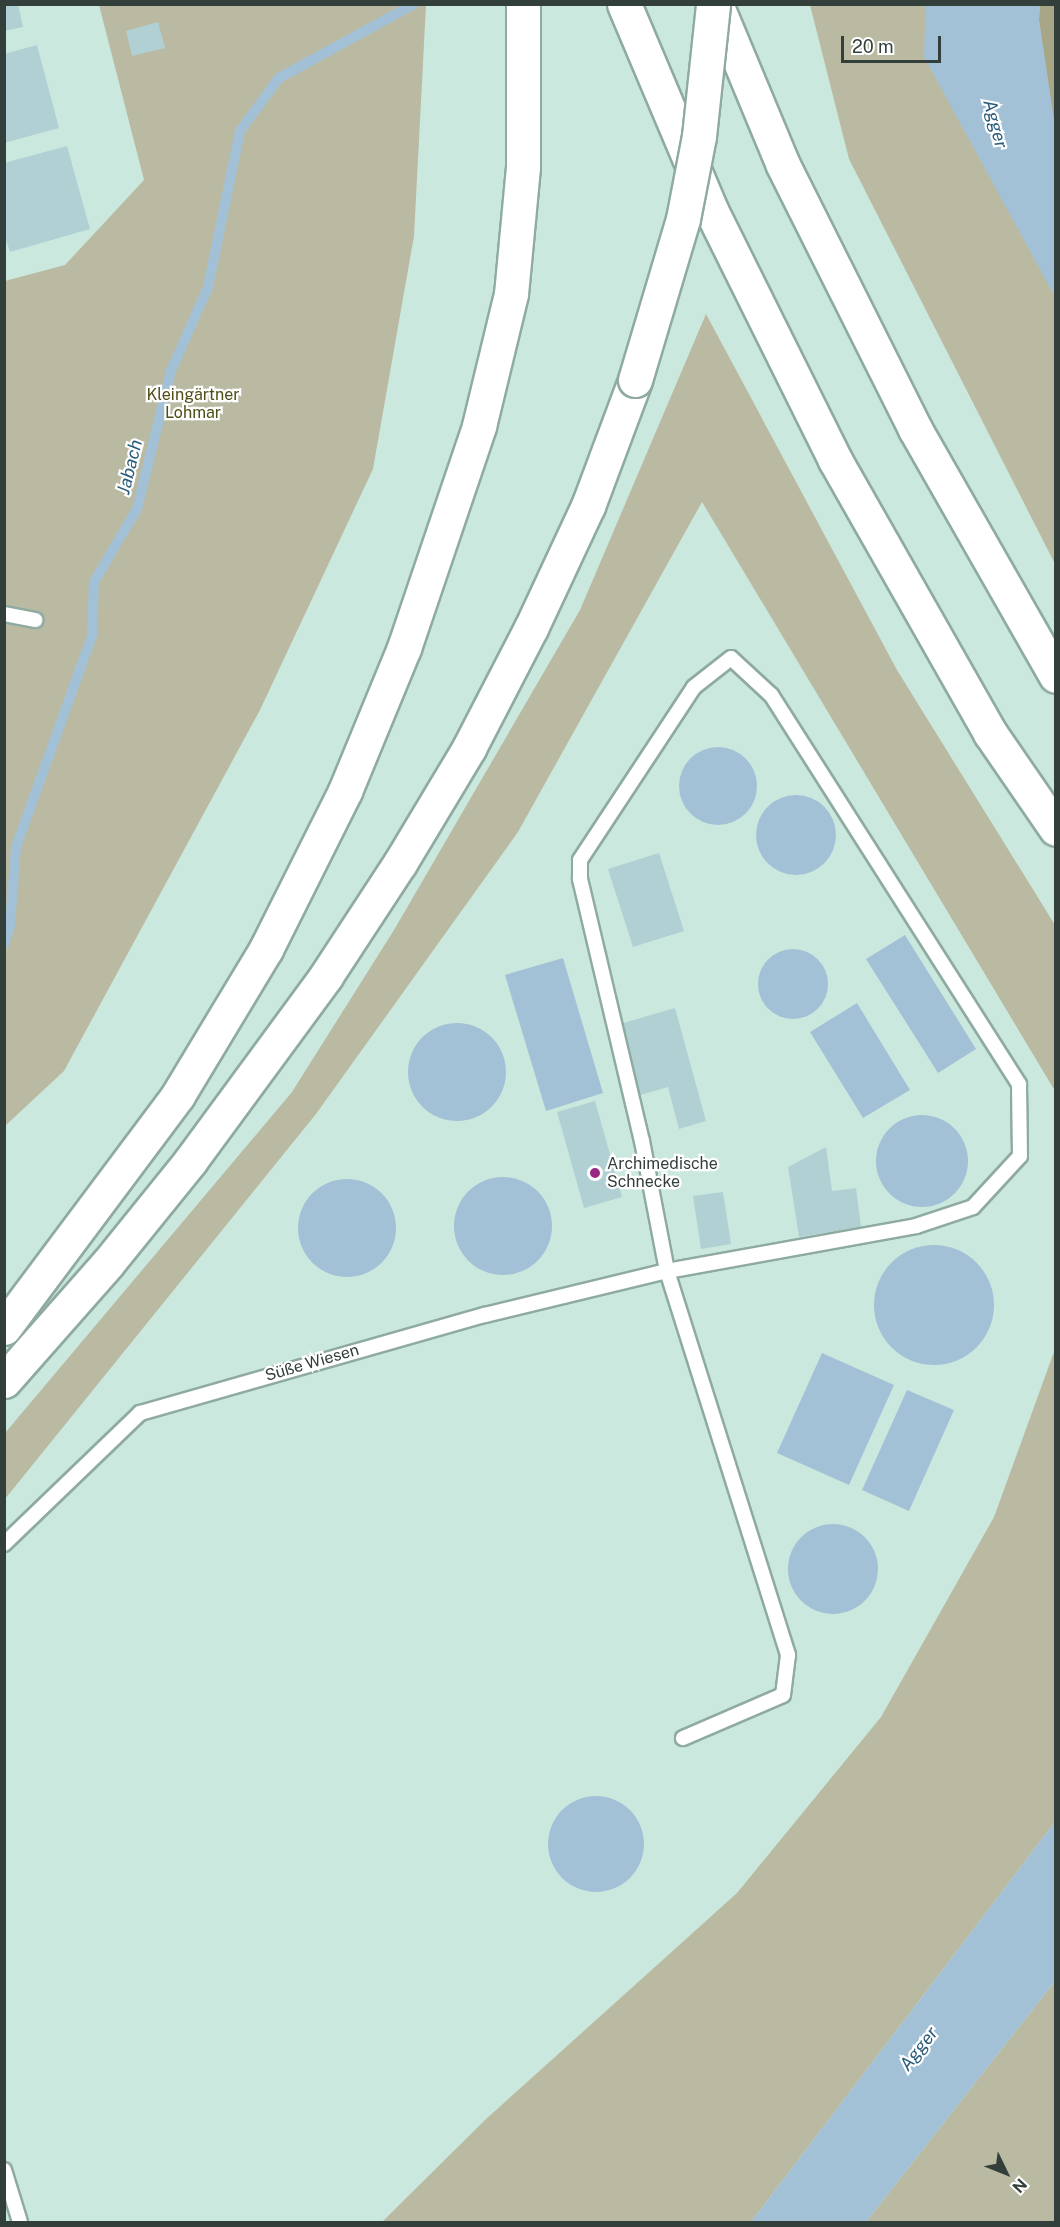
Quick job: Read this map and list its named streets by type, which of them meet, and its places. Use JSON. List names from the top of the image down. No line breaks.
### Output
{"streets":{"lane":["Süße Wiesen"]},"water":["Agger","Jabach"],"parks":["Kleingärtner Lohmar"],"places":["Archimedische Schnecke"],"scale_bar":"20 m","north":"bottom right"}
